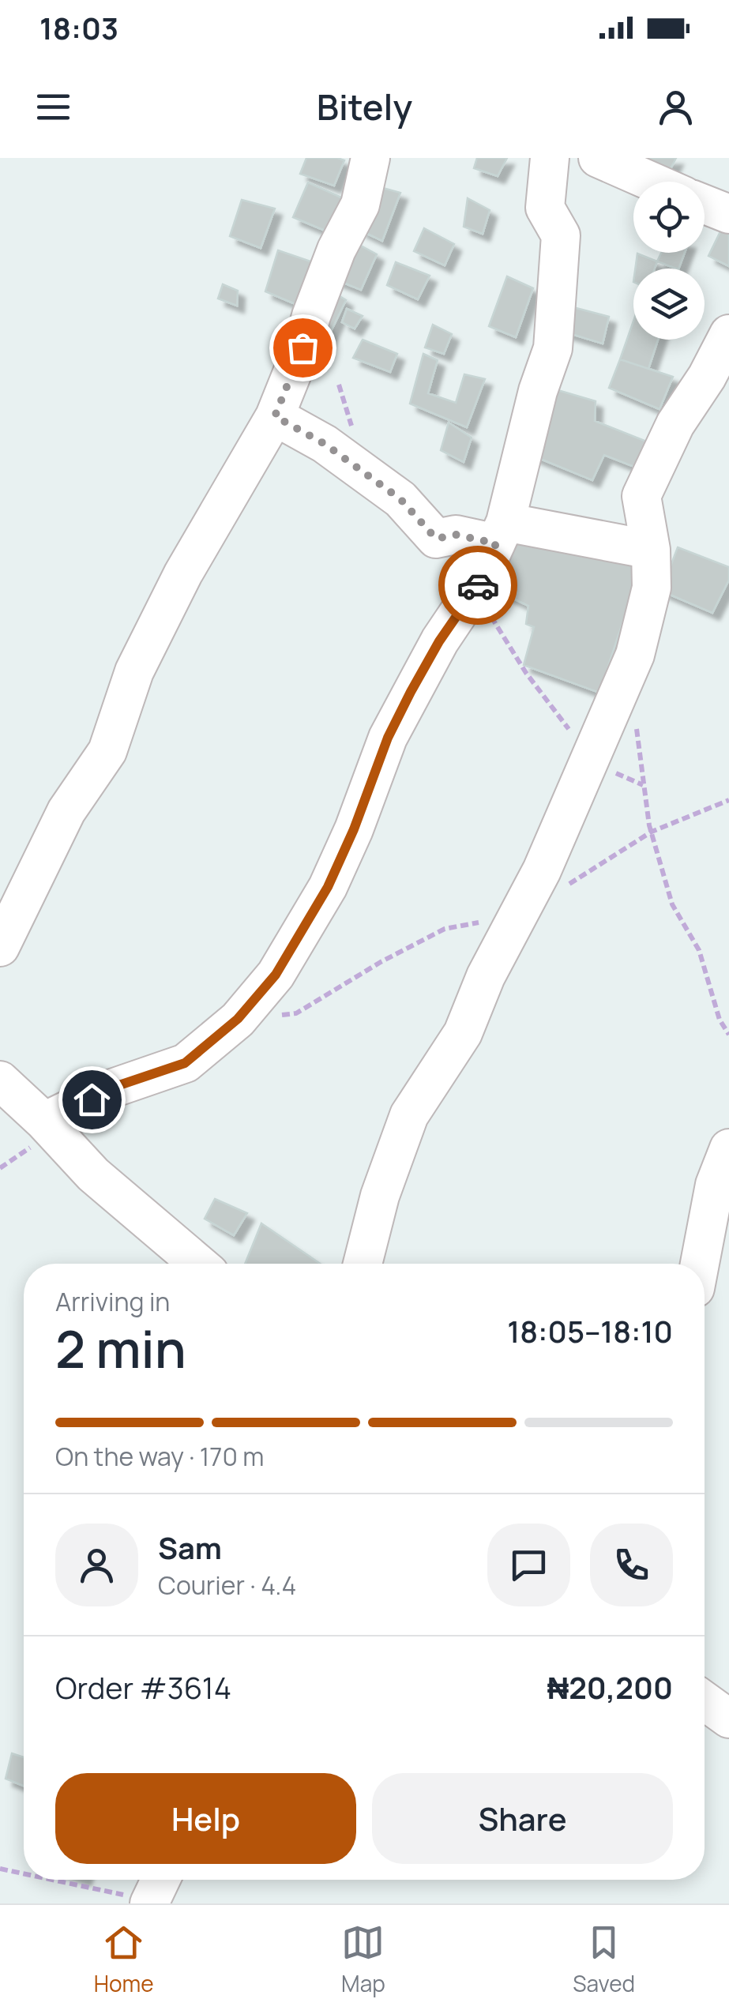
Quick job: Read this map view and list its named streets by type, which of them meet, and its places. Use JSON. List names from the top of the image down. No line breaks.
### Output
{"page":{"status":"18:03","header":"Bitely","heading":["2 min","Arriving in","18:05–18:10"],"panel":["Sam","Courier · 4.4","Order #3614","₦20,200"],"bar":"On the way · 170 m","buttons":["Help","Share"],"tabs":["Home","Map","Saved"]}}
